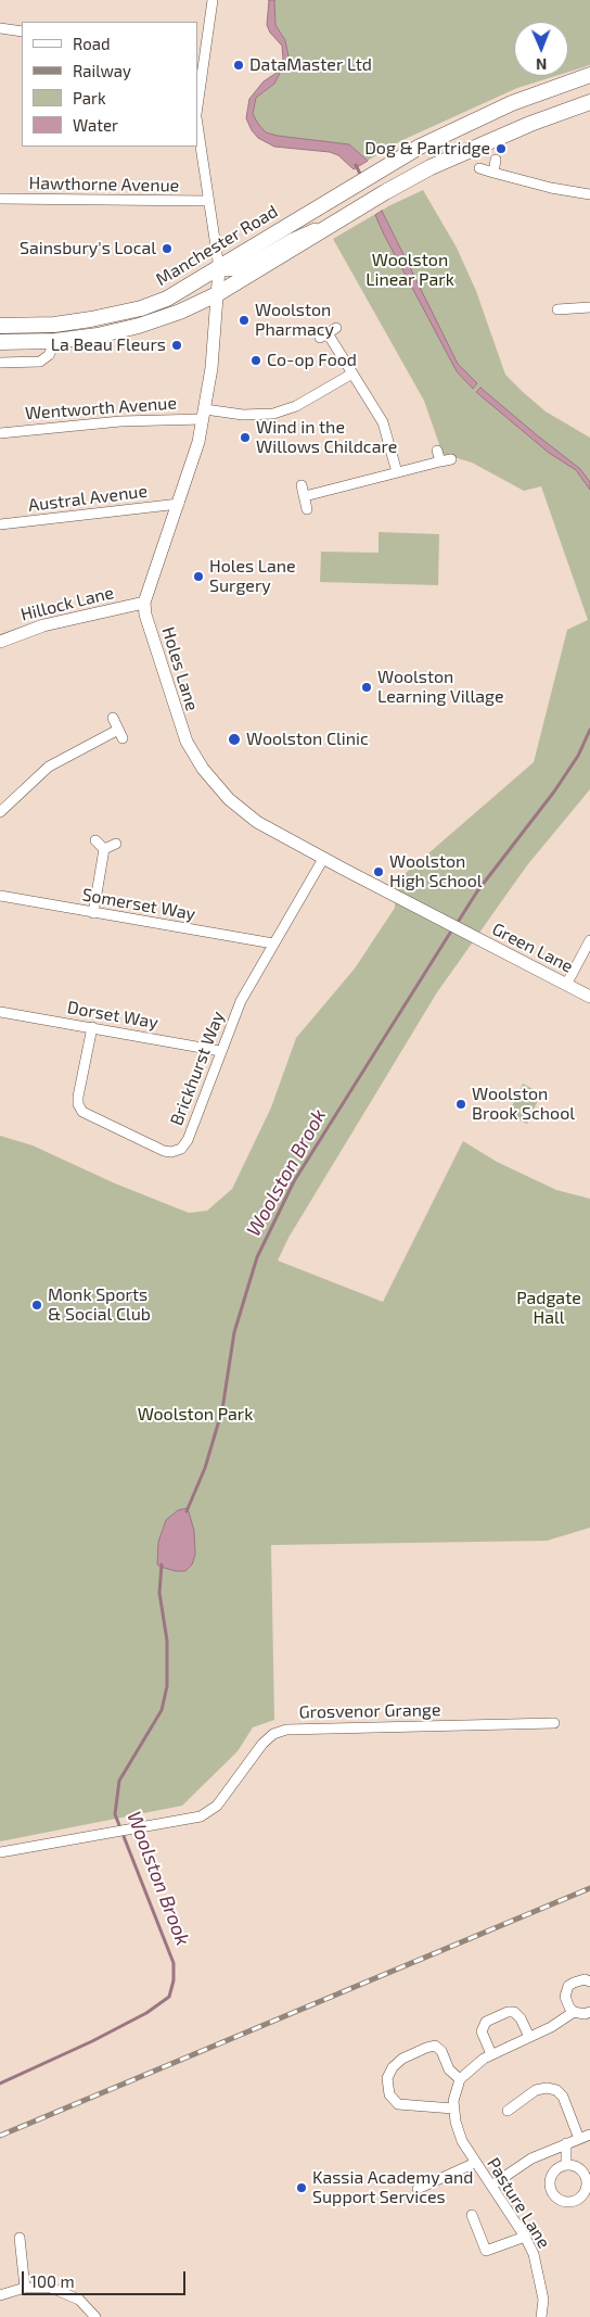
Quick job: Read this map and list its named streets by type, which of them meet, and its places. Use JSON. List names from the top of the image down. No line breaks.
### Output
{"streets":{"main road":["Manchester Road"],"street":["Hawthorne Avenue","Wentworth Avenue","Austral Avenue","Hillock Lane","Holes Lane","Somerset Way","Green Lane","Dorset Way","Brickhurst Way","Grosvenor Grange","Pasture Lane"]},"crossings":[["Hillock Lane","Holes Lane"],["Holes Lane","Green Lane"],["Holes Lane","Brickhurst Way"],["Somerset Way","Brickhurst Way"],["Dorset Way","Brickhurst Way"]],"water":["Woolston Brook"],"parks":["Woolston Linear Park","Padgate Hall","Woolston Park"],"places":["DataMaster Ltd","Dog & Partridge","Sainsbury's Local","Woolston Pharmacy","La Beau Fleurs","Co-op Food","Wind in the Willows Childcare","Holes Lane Surgery","Woolston Learning Village","Woolston Clinic","Woolston High School","Woolston Brook School","Monk Sports & Social Club","Kassia Academy and Support Services"],"legend":["Road","Railway","Park","Water"],"scale_bar":"100 m","north":"bottom"}
